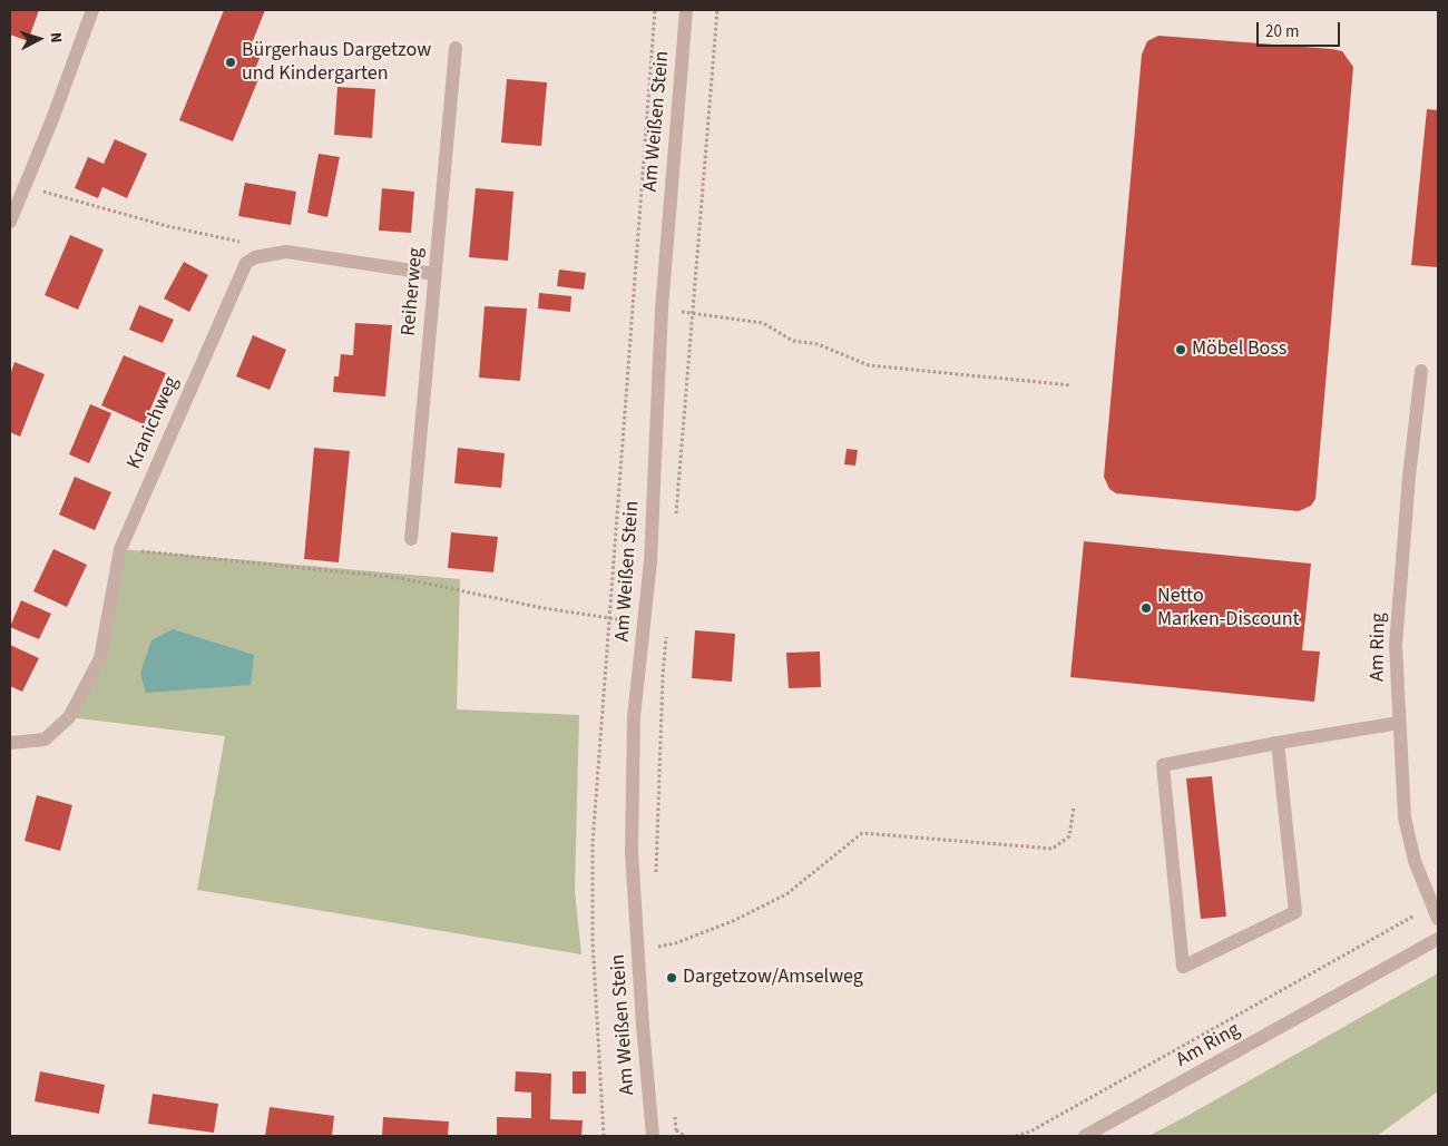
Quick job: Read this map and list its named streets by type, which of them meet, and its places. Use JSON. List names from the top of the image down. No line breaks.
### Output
{"streets":{"street":["Am Weißen Stein","Reiherweg","Kranichweg","Am Ring"]},"places":["Bürgerhaus Dargetzow und Kindergarten","Möbel Boss","Netto Marken-Discount","Dargetzow/Amselweg"],"scale_bar":"20 m","north":"right"}
